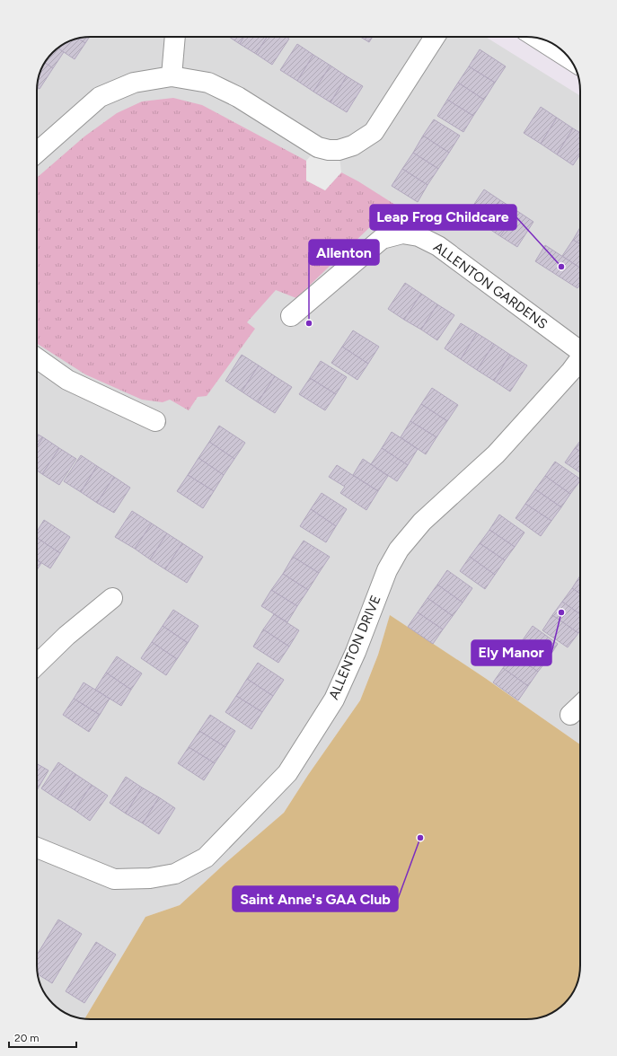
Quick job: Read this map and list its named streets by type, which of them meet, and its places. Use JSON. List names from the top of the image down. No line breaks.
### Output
{"streets":{"street":["ALLENTON GARDENS","ALLENTON DRIVE"]},"places":["Leap Frog Childcare","Allenton","Ely Manor","Saint Anne's GAA Club"],"scale_bar":"20 m"}
